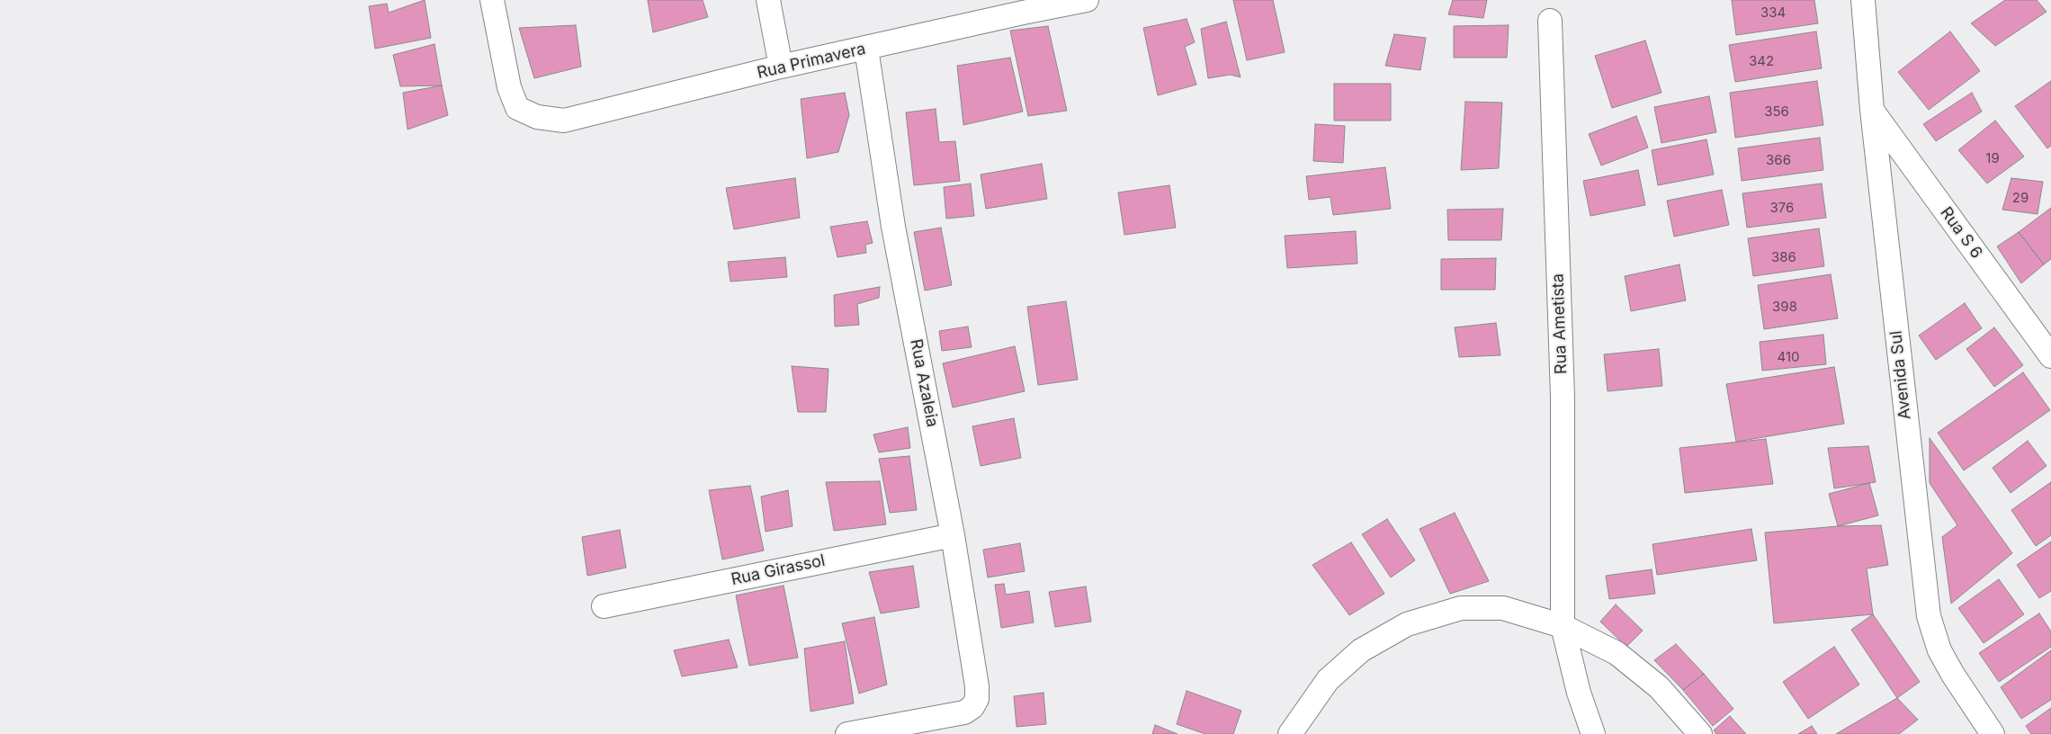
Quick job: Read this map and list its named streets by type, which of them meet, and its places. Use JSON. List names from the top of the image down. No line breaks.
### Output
{"streets":{"street":["Rua Primavera","Rua S 6","Rua Ametista","Avenida Sul","Rua Azaleia","Rua Girassol"]},"crossings":[["Rua Primavera","Rua Azaleia"],["Rua S 6","Avenida Sul"],["Rua Azaleia","Rua Girassol"]],"house_numbers":["334","342","356","19","366","29","376","386","398","410"]}
